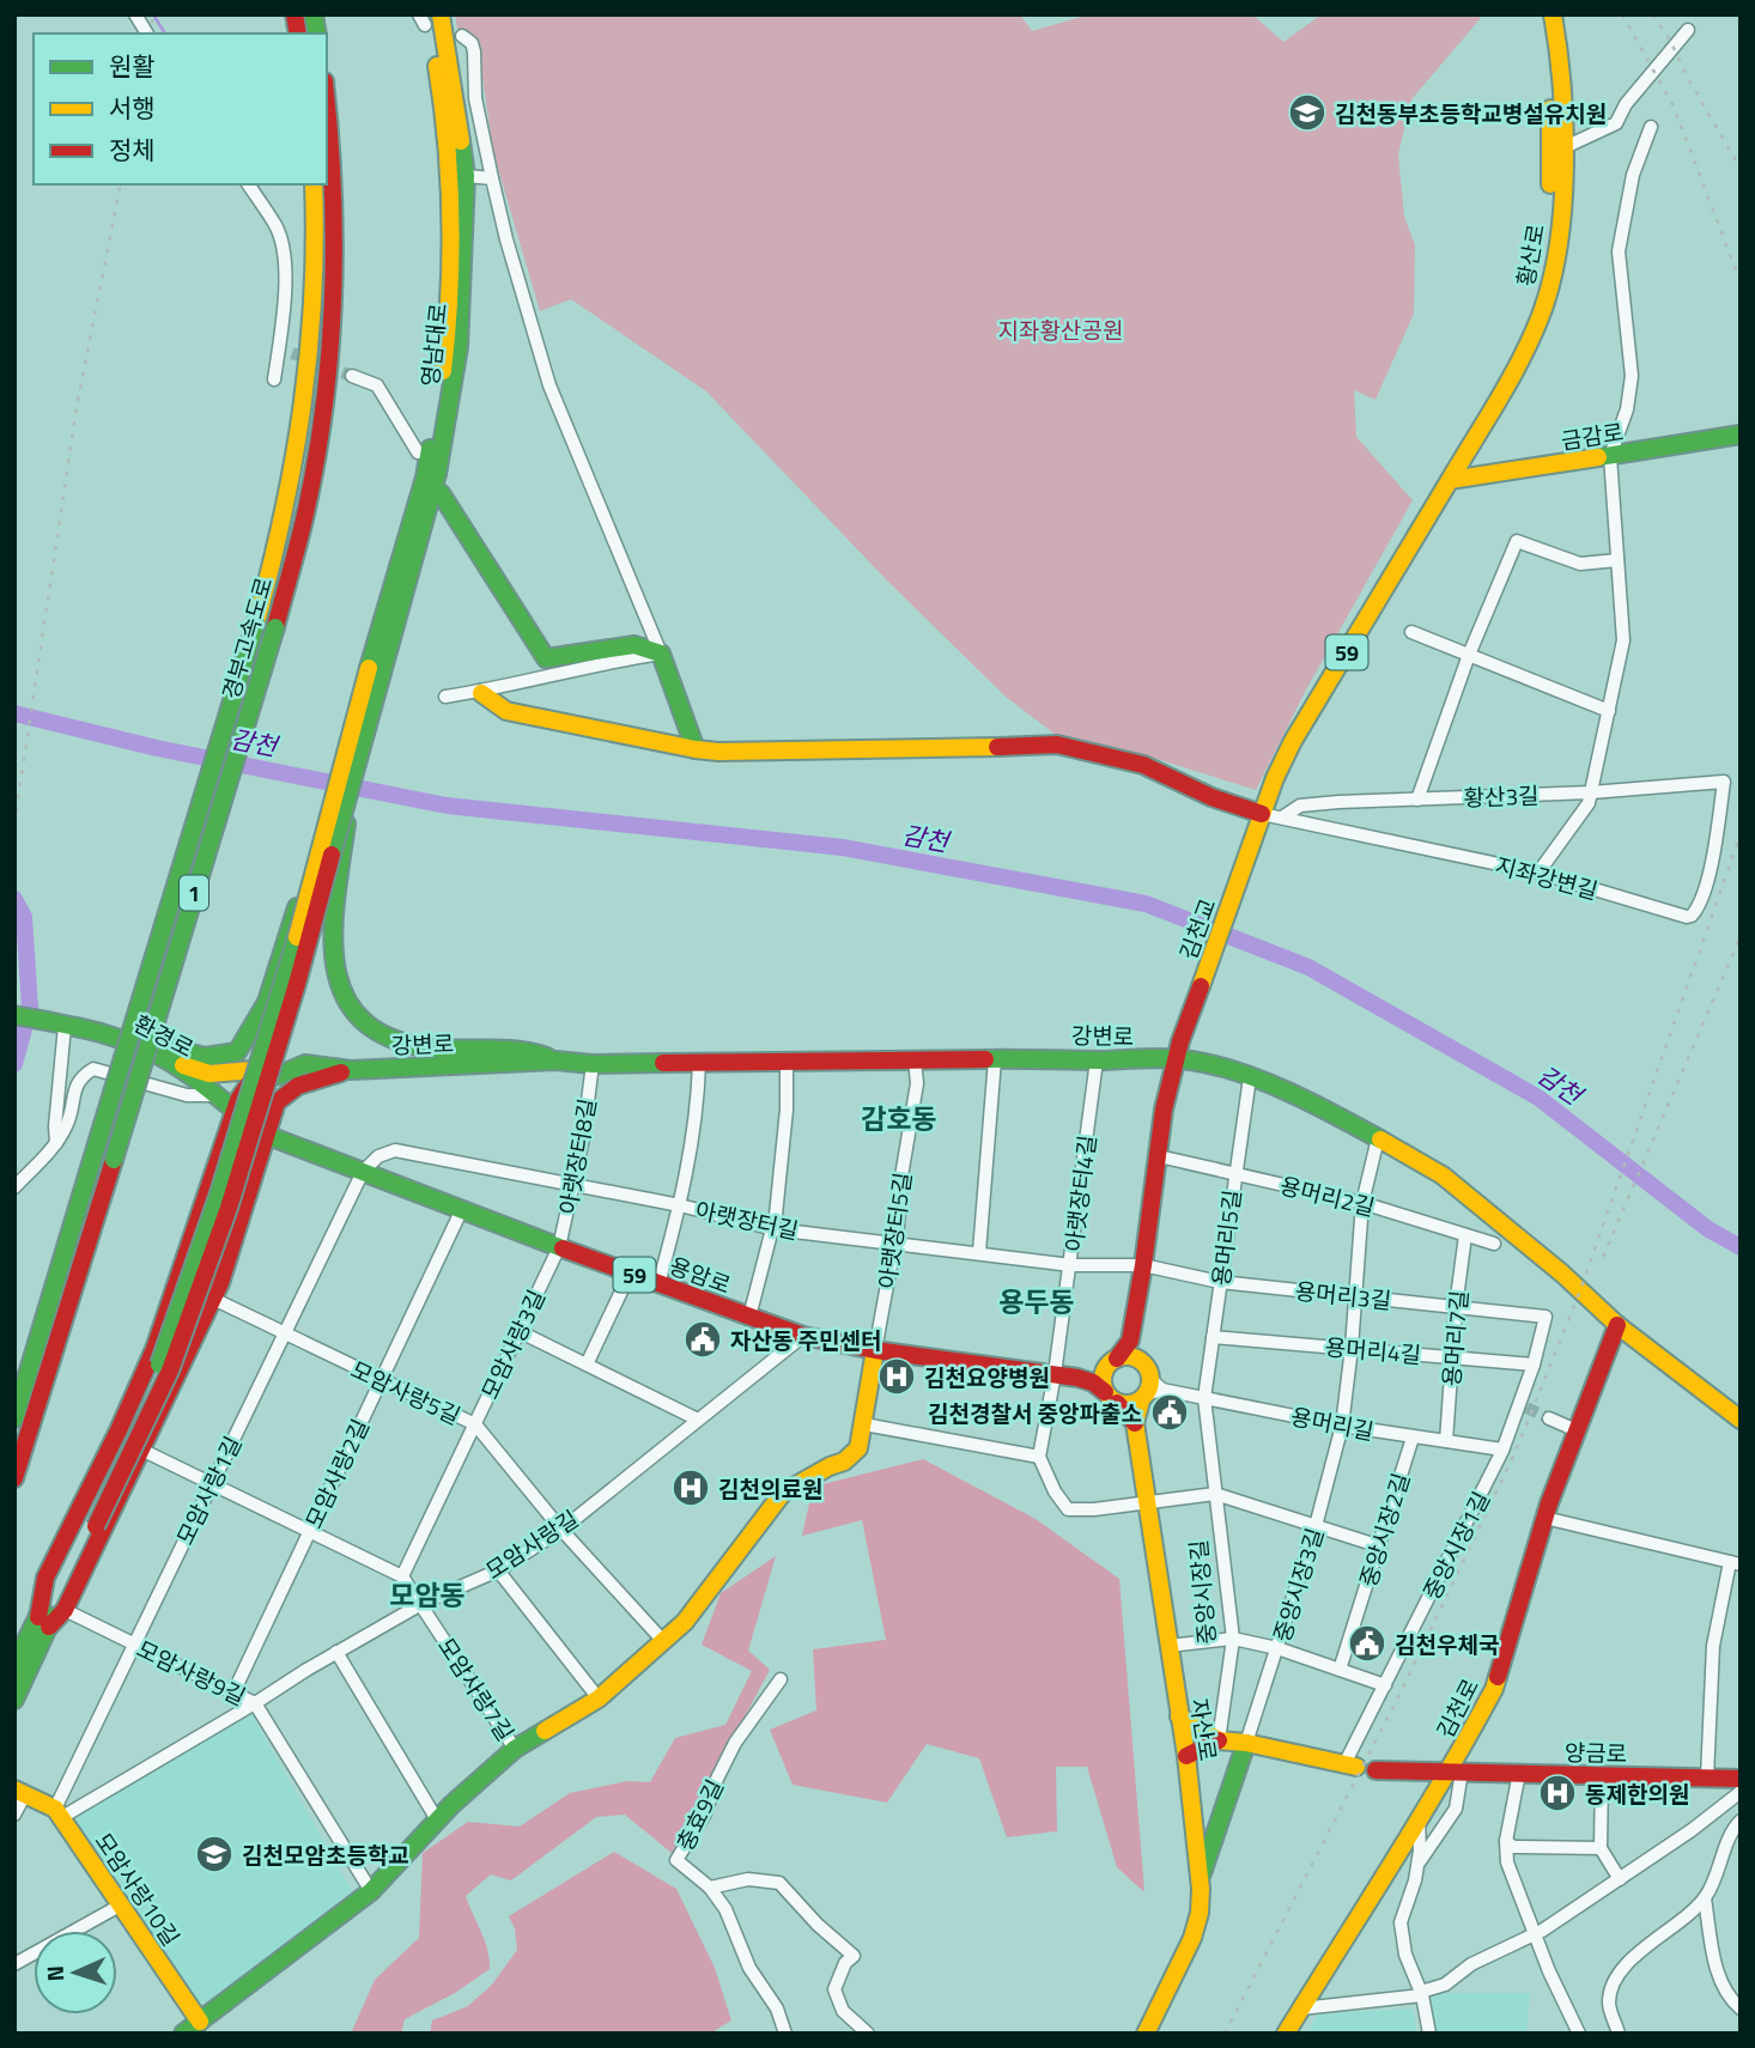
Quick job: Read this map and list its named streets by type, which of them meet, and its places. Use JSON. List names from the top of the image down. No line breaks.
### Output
{"streets":{"main road":["황산로","영남대로","금감로","경부고속도로","59","1","김천교","환경로","강변로","용암로","김천로","자산로","양금로","모암사랑10길"],"street":["황산3길","지좌강변길","아랫장터8길","아랫장터4길","용머리2길","아랫장터길","아랫장터5길","용머리5길","용머리3길","용머리7길","모암사랑3길","용머리4길","모암사랑5길","용머리길","모암사랑2길","모암사랑1길","중앙시장2길","모암사랑길","중앙시장1길","중앙시장3길","중앙시장길","모암사랑9길","모암사랑7길","충효9길"]},"crossings":[["황산로","금감로"],["황산로","지좌강변길"],["황산로","김천교"],["59","김천교"],["59","환경로"],["59","강변로"],["59","용머리2길"],["59","아랫장터길"],["59","용암로"],["59","용머리3길"],["59","용머리길"],["황산3길","지좌강변길"],["김천교","강변로"],["환경로","강변로"],["환경로","용암로"],["강변로","아랫장터8길"],["강변로","아랫장터4길"],["강변로","아랫장터5길"],["강변로","용머리5길"],["강변로","용암로"],["강변로","모암사랑5길"],["강변로","중앙시장3길"],["강변로","모암사랑9길"],["강변로","모암사랑7길"],["강변로","김천로"],["아랫장터8길","아랫장터길"],["아랫장터8길","용암로"],["아랫장터8길","모암사랑3길"],["아랫장터4길","아랫장터길"],["아랫장터4길","용암로"],["용머리2길","용머리5길"],["용머리2길","용머리7길"],["용머리2길","중앙시장3길"],["아랫장터길","아랫장터5길"],["아랫장터길","용암로"],["아랫장터길","용머리3길"],["아랫장터길","모암사랑1길"],["아랫장터5길","용암로"],["용머리5길","용머리3길"],["용머리5길","용머리4길"],["용머리5길","용머리길"],["용머리5길","중앙시장길"],["용암로","모암사랑3길"],["용암로","모암사랑2길"],["용암로","모암사랑1길"],["용암로","모암사랑길"],["용머리3길","용머리7길"],["용머리3길","중앙시장1길"],["용머리3길","중앙시장3길"],["용머리7길","용머리4길"],["용머리7길","용머리길"],["모암사랑3길","모암사랑5길"],["모암사랑3길","모암사랑7길"],["용머리4길","중앙시장1길"],["용머리4길","중앙시장3길"],["모암사랑5길","모암사랑2길"],["모암사랑5길","모암사랑1길"],["모암사랑5길","모암사랑길"],["용머리길","중앙시장2길"],["용머리길","중앙시장1길"],["용머리길","중앙시장3길"],["용머리길","중앙시장길"],["모암사랑2길","모암사랑9길"],["모암사랑2길","모암사랑7길"],["모암사랑1길","모암사랑길"],["모암사랑1길","모암사랑9길"],["모암사랑1길","모암사랑7길"],["모암사랑1길","모암사랑10길"],["모암사랑길","모암사랑9길"],["모암사랑길","모암사랑7길"],["모암사랑길","모암사랑10길"],["김천로","양금로"]],"districts":["감호동","용두동","모암동"],"water":["감천"],"parks":["지좌황산공원"],"places":{"school or university":["김천동부초등학교병설유치원","김천모암초등학교"],"public building":["자산동 주민센터","김천경찰서 중앙파출소","김천우체국"],"hospital":["김천요양병원","김천의료원","동제한의원"]},"legend":["원활","서행","정체"],"north":"left"}
